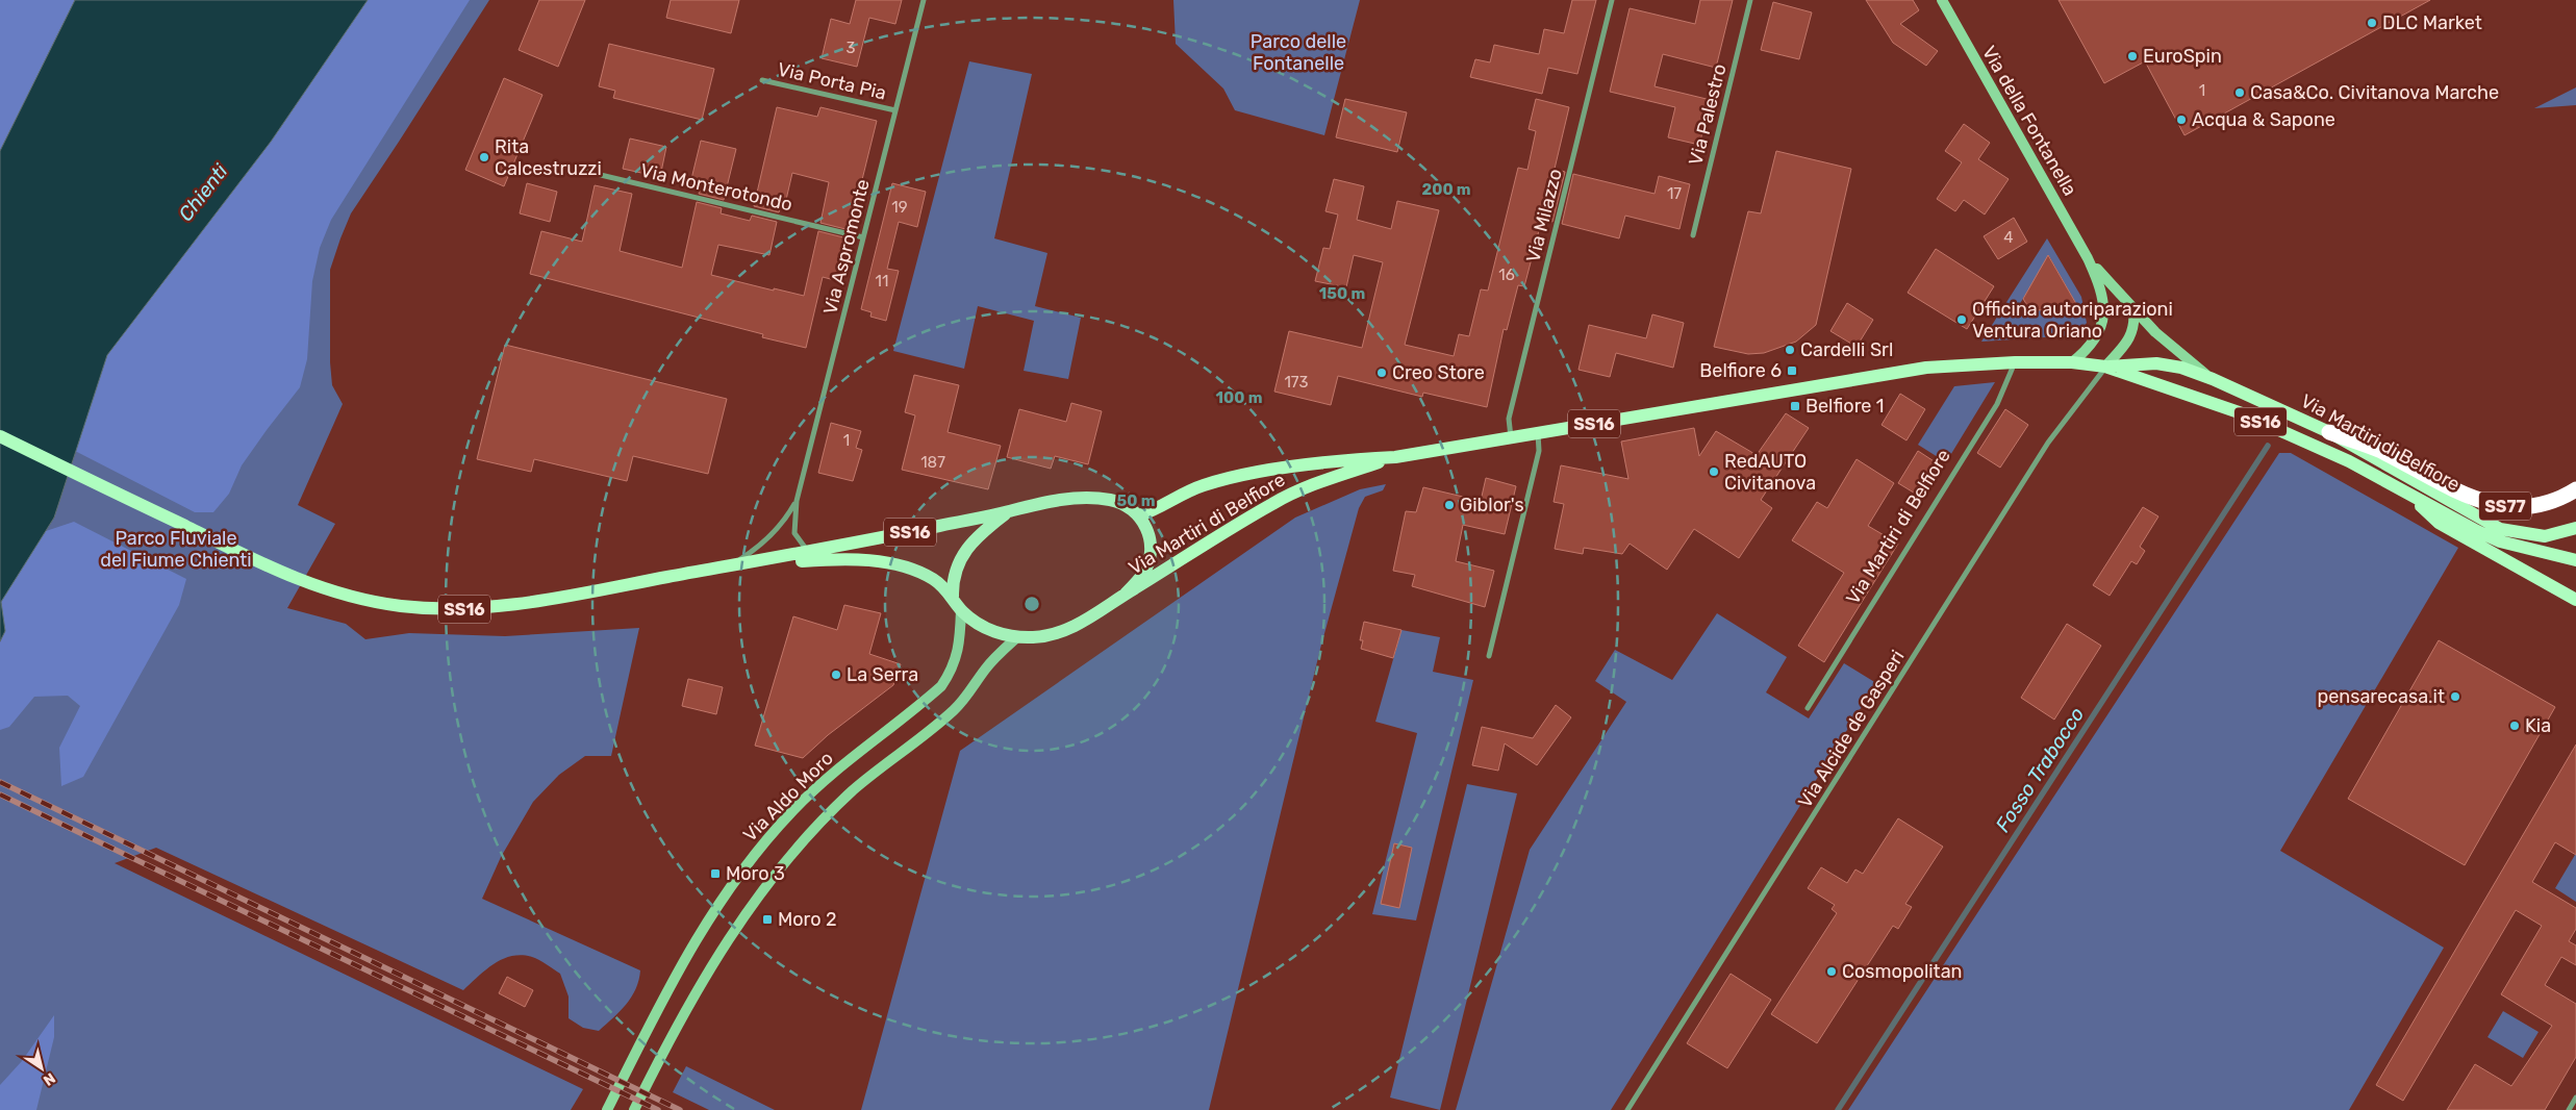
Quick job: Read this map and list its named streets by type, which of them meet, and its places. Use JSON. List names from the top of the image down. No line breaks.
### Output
{"streets":{"highway":["SS77"],"main road":["SS16","Via Martiri di Belfiore"],"street":["Via Porta Pia","Via Palestro","Via della Fontanella","Via Monterotondo","Via Milazzo","Via Aspromonte","Via Alcide de Gasperi","Via Aldo Moro"]},"crossings":[["Via Porta Pia","Via Aspromonte"],["Via Monterotondo","Via Aspromonte"],["Via Milazzo","Via Martiri di Belfiore"],["Via Aspromonte","SS16"],["SS16","Via Martiri di Belfiore"],["SS16","Via Aldo Moro"],["Via Martiri di Belfiore","SS77"],["Via Martiri di Belfiore","Via Alcide de Gasperi"],["Via Martiri di Belfiore","Via Aldo Moro"]],"water":["Chienti","Fosso Trabocco"],"parks":["Parco delle Fontanelle","Parco Fluviale del Fiume Chienti"],"places":{"other":["DLC Market","EuroSpin","Casa&Co. Civitanova Marche","Acqua & Sapone","Rita Calcestruzzi","Officina autoriparazioni Ventura Oriano","Cardelli Srl","Creo Store","RedAUTO Civitanova","Giblor's","La Serra","pensarecasa.it","Kia","Cosmopolitan"],"transit":["Belfiore 6","Belfiore 1","Moro 3","Moro 2"]},"house_numbers":["3","1","17","19","4","16","11","173","1","187"],"north":"bottom right","rings":["200 m","150 m","100 m","50 m"]}
